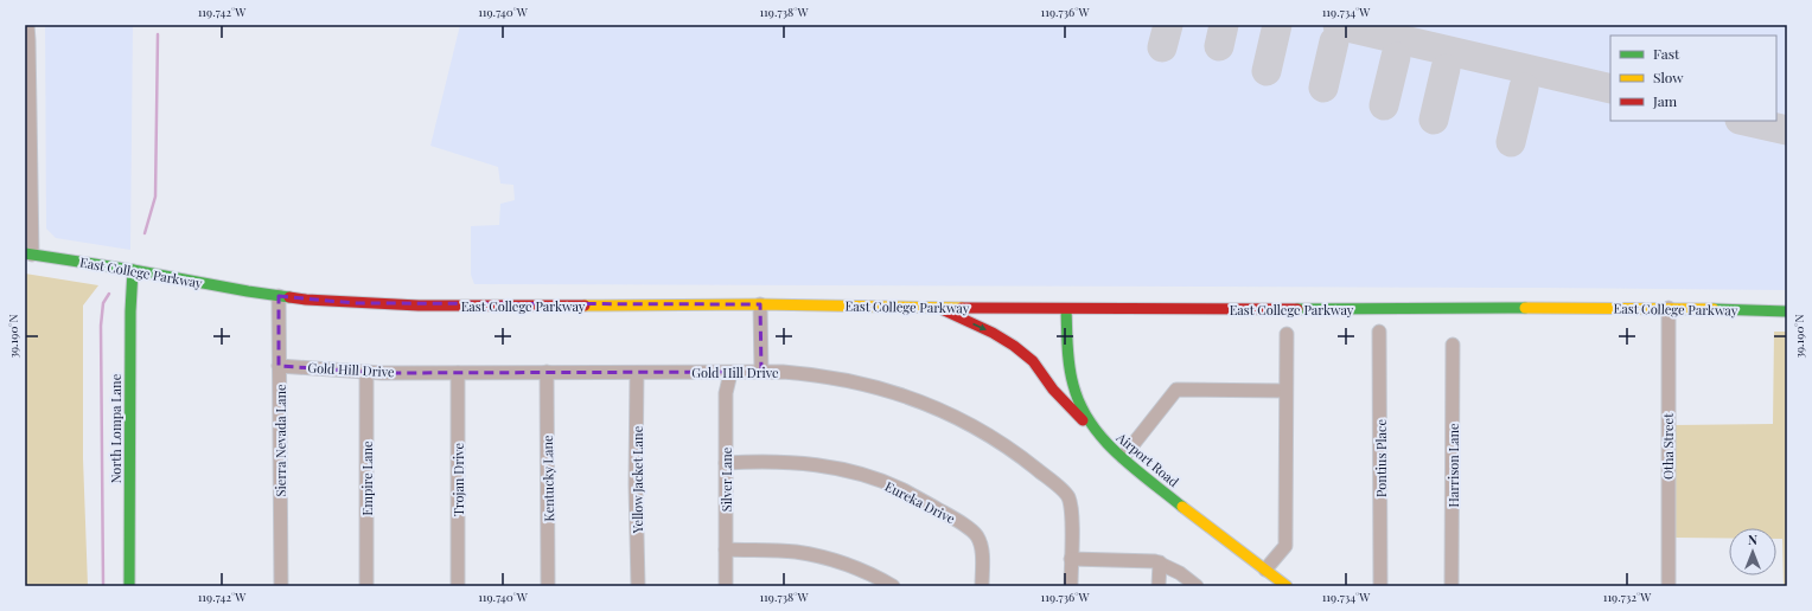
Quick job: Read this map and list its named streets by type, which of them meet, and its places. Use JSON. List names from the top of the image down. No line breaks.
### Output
{"streets":{"main road":["East College Parkway","North Lompa Lane","Airport Road"],"street":["Gold Hill Drive","Sierra Nevada Lane","Otha Street","Pontius Place","Harrison Lane","Empire Lane","Kentucky Lane","Trojan Drive","Yellow Jacket Lane","Silver Lane","Eureka Drive"]},"crossings":[["East College Parkway","North Lompa Lane"],["East College Parkway","Sierra Nevada Lane"],["East College Parkway","Otha Street"],["East College Parkway","Airport Road"],["Gold Hill Drive","Sierra Nevada Lane"],["Gold Hill Drive","Empire Lane"],["Gold Hill Drive","Kentucky Lane"],["Gold Hill Drive","Trojan Drive"],["Gold Hill Drive","Yellow Jacket Lane"],["Gold Hill Drive","Silver Lane"],["Silver Lane","Eureka Drive"]],"legend":["Fast","Slow","Jam"],"north":"top","coordinates":["119.742°W","119.740°W","119.738°W","119.736°W","119.734°W","39.190°N","119.732°W"]}
